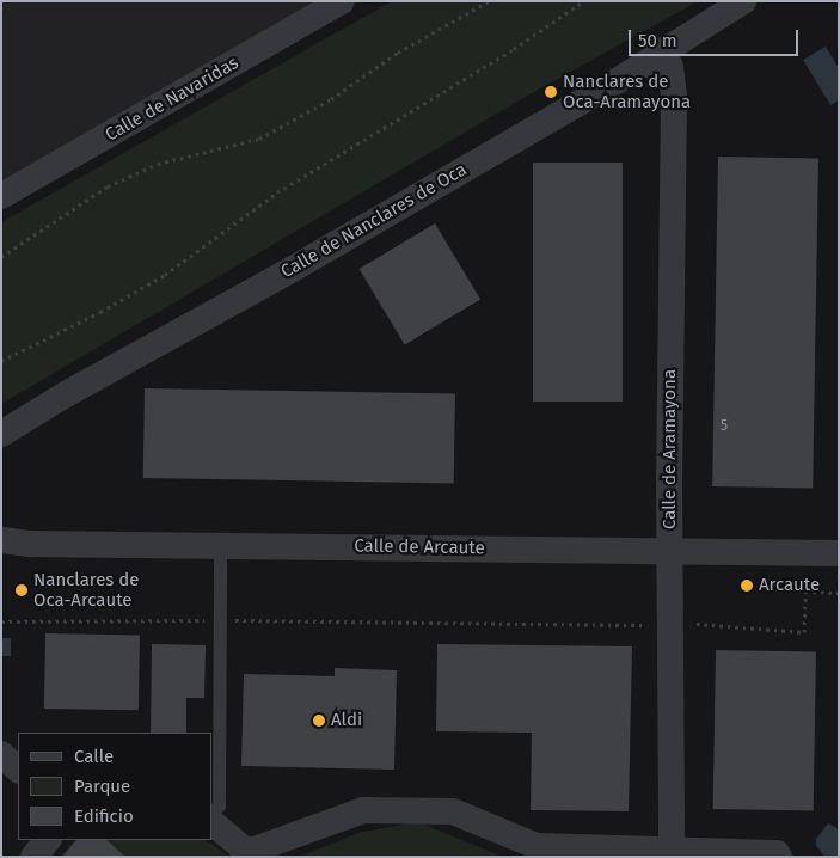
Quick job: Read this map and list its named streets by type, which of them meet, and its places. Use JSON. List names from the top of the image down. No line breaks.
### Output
{"streets":{"street":["Calle de Navaridas","Calle de Nanclares de Oca","Calle de Aramayona","Calle de Arcaute"]},"crossings":[["Calle de Nanclares de Oca","Calle de Aramayona"],["Calle de Aramayona","Calle de Arcaute"]],"places":["Nanclares de Oca-Aramayona","Arcaute","Nanclares de Oca-Arcaute","Aldi"],"house_numbers":["5"],"legend":["Calle","Parque","Edificio"],"scale_bar":"50 m"}
